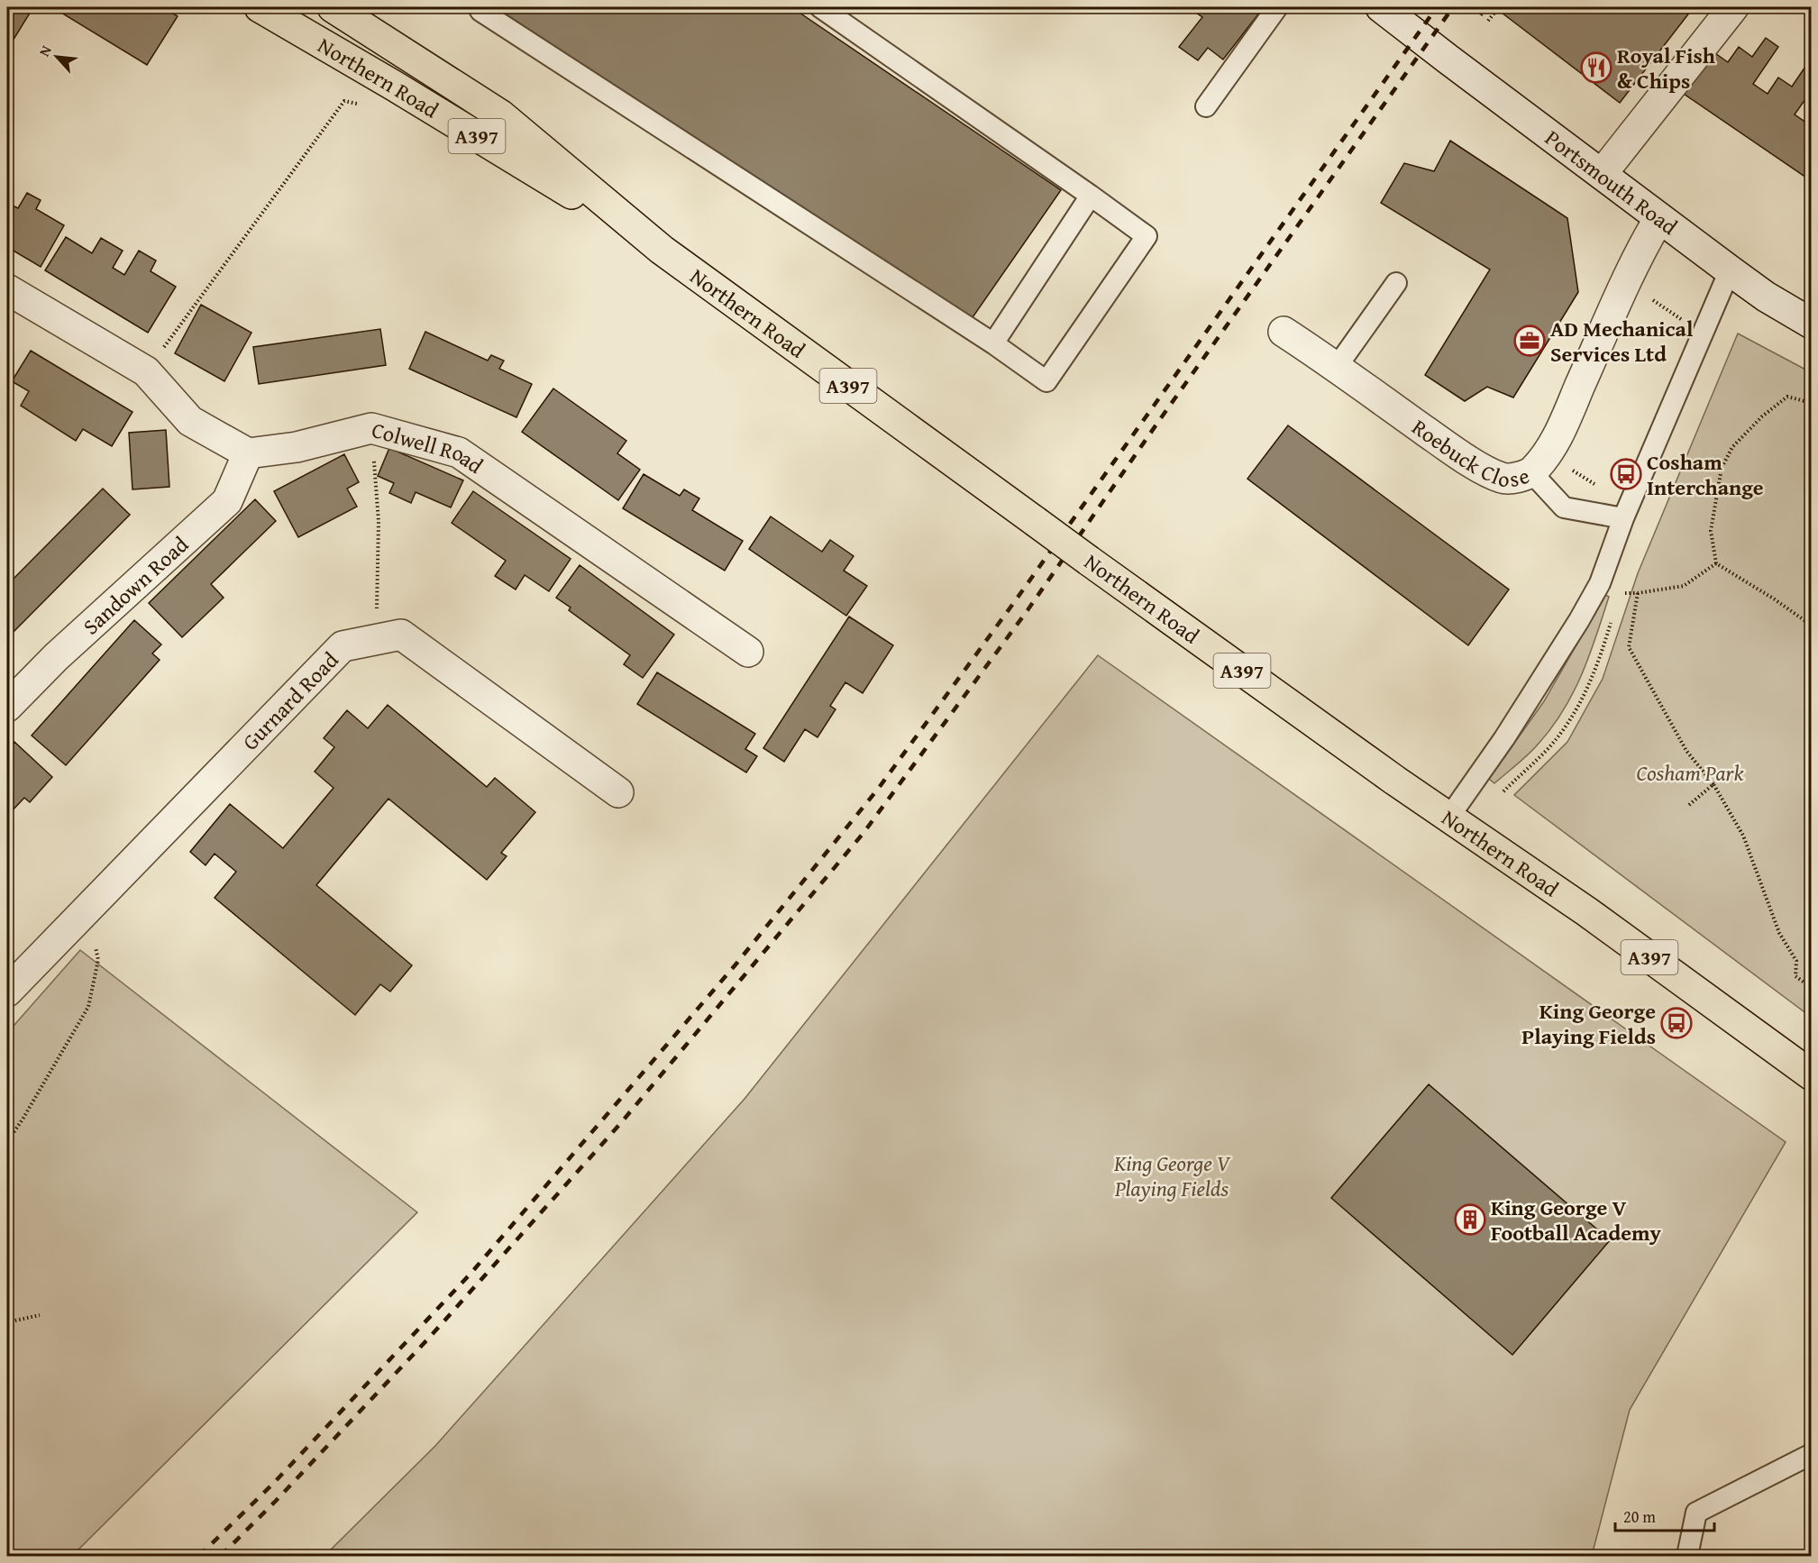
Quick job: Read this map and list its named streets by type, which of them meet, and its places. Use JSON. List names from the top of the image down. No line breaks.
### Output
{"streets":{"main road":["Northern Road","A397"],"street":["Portsmouth Road","Roebuck Close","Colwell Road","Sandown Road","Gurnard Road"]},"crossings":[["Portsmouth Road","Roebuck Close"],["Colwell Road","Sandown Road"]],"parks":["Cosham Park","King George V Playing Fields"],"places":{"restaurant":["Royal Fish & Chips"],"office":["AD Mechanical Services Ltd"],"bus stop":["Cosham Interchange","King George Playing Fields"],"building":["King George V Football Academy"]},"scale_bar":"20 m","north":"top left"}
